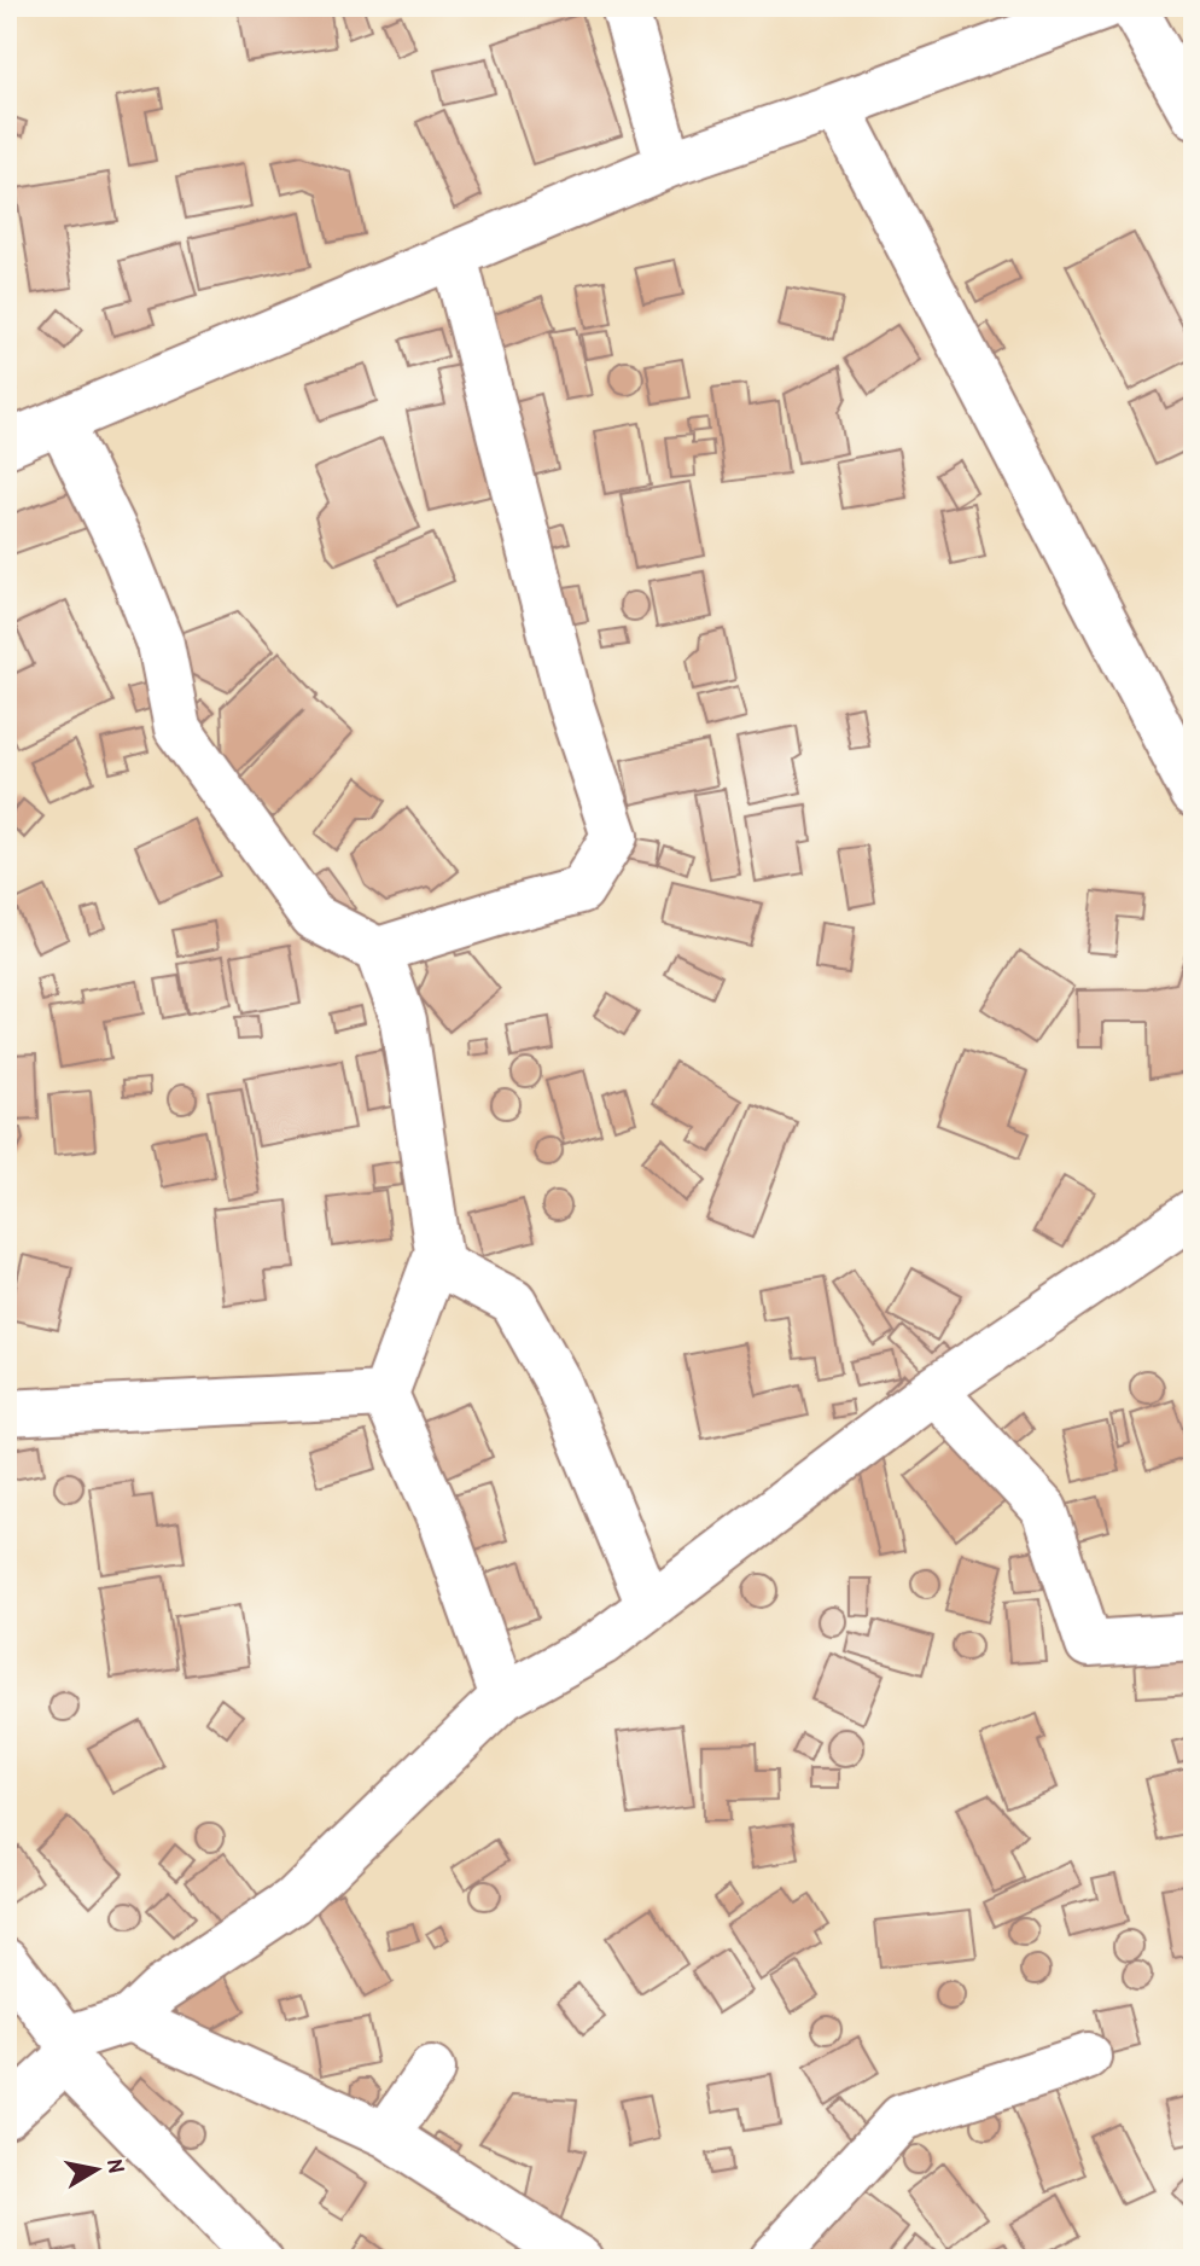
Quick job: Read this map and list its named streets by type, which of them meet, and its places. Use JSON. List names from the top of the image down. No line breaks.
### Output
{"north":"right"}
